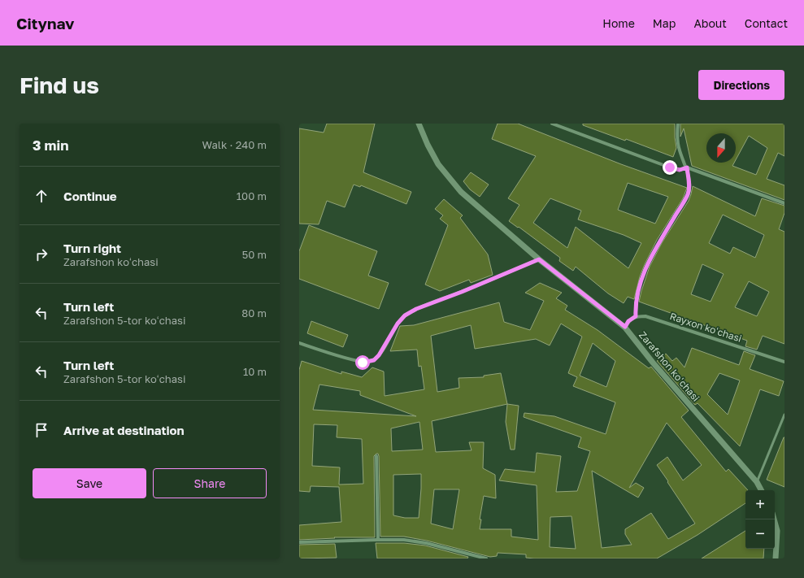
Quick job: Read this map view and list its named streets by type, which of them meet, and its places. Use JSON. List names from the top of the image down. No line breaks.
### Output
{"streets":{"street":["Rayxon koʻchasi","Zarafshon koʻchasi"]},"north":"bottom","page":{"header":"Citynav","nav":["Home","Map","About","Contact"],"buttons":["Directions",["Save","Share"]],"title":"Find us","heading":["3 min","Walk · 240 m"],"list":[["Continue","100 m"],["Turn right","Zarafshon koʻchasi","50 m"],["Turn left","Zarafshon 5-tor koʻchasi","80 m"],["Turn left","Zarafshon 5-tor koʻchasi","10 m"],"Arrive at destination"],"map_buttons":["+","−"]}}
